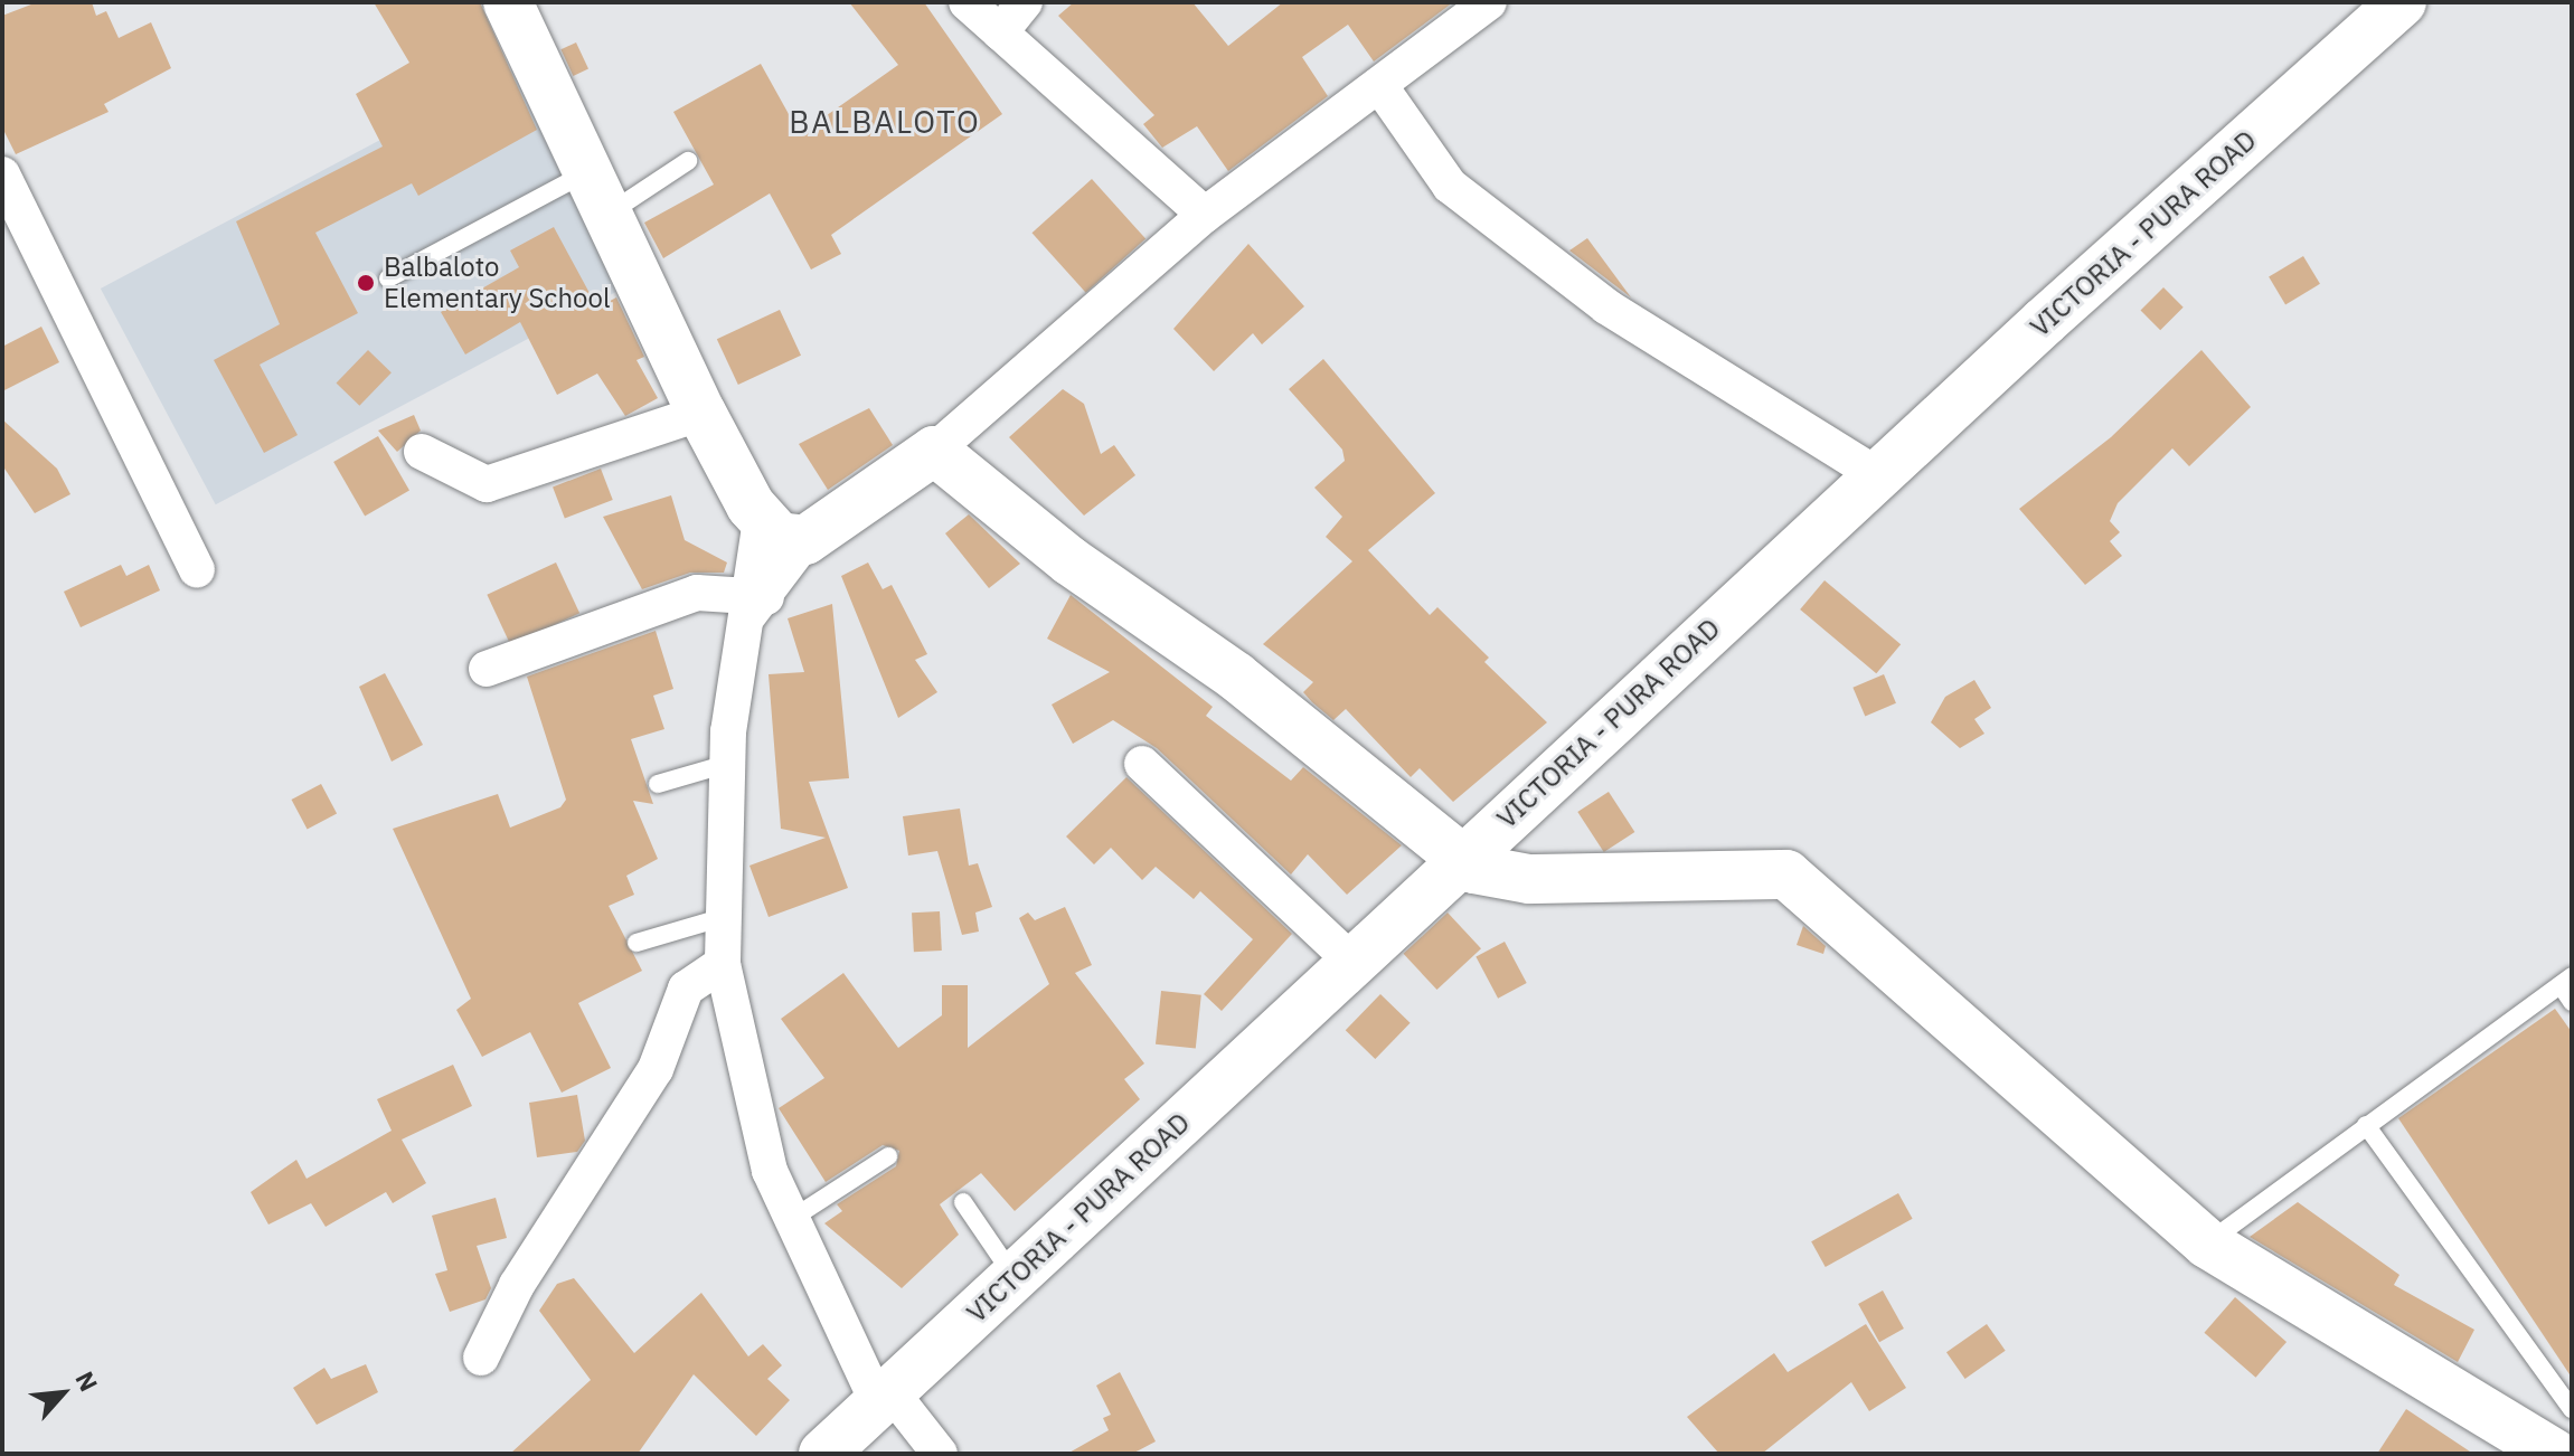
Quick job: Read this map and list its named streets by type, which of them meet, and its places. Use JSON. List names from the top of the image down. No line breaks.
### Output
{"streets":{"street":["VICTORIA - PURA ROAD"]},"districts":["BALBALOTO"],"places":["Balbaloto Elementary School"],"north":"top right"}
